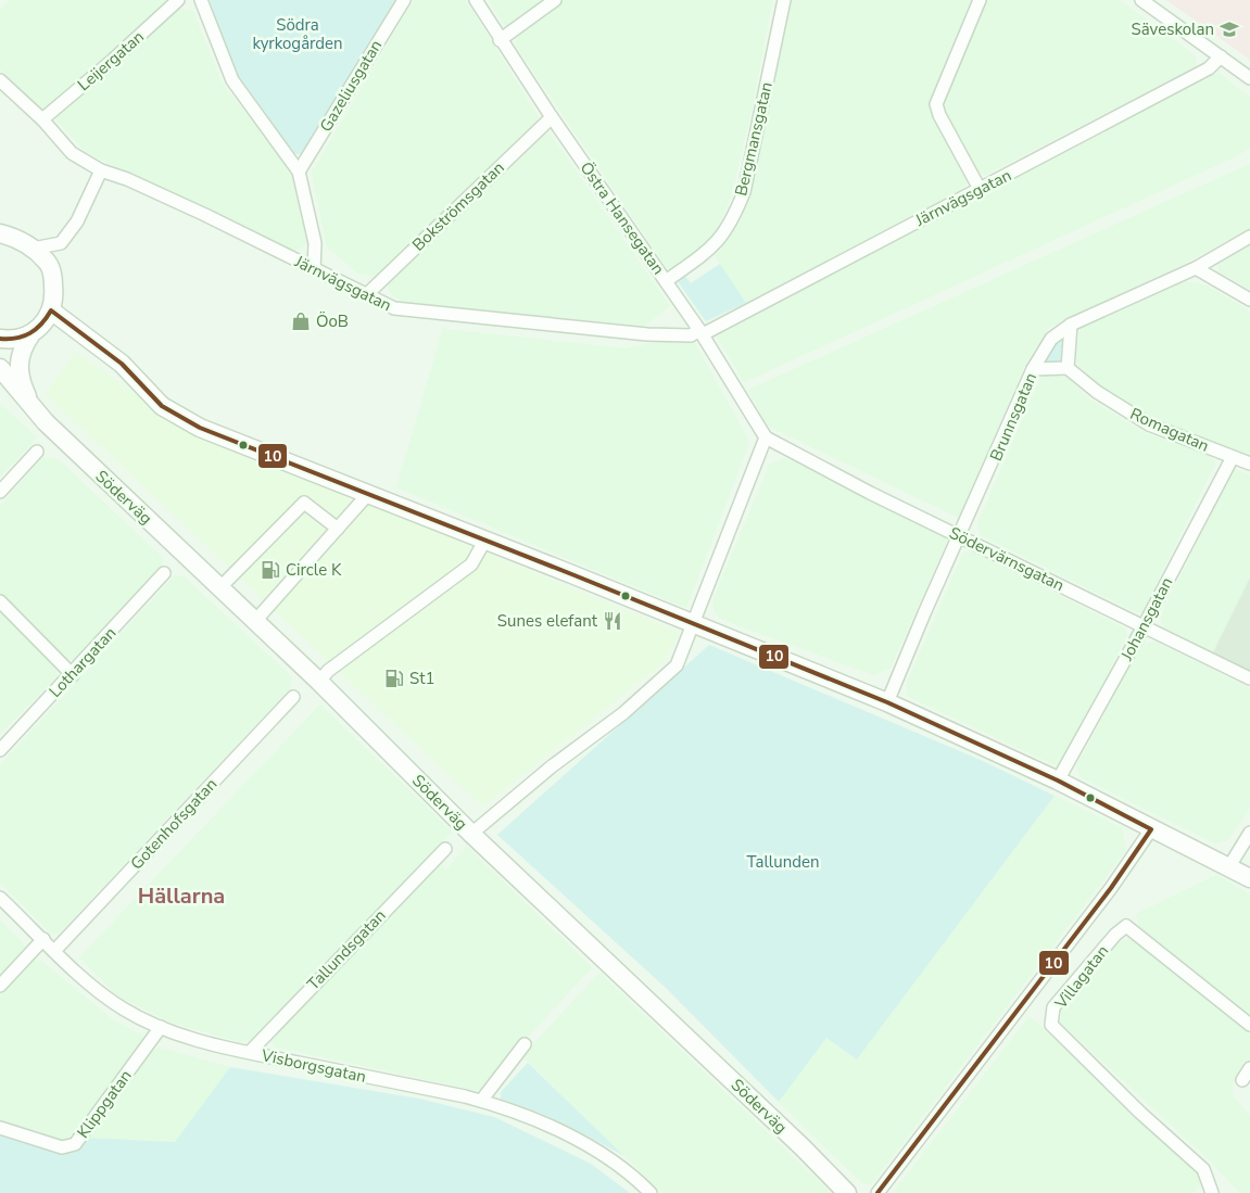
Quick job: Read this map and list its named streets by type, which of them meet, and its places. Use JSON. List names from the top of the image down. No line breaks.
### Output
{"streets":{"main road":["Söderväg"],"street":["Leijergatan","Gazeliusgatan","Bergmansgatan","Järnvägsgatan","Bokströmsgatan","Östra Hansegatan","Brunnsgatan","Romagatan","Södervärnsgatan","Johansgatan","Lothargatan","Gotenhofsgatan","Tallundsgatan","Villagatan","Visborgsgatan","Klippgatan"]},"crossings":[["Leijergatan","Järnvägsgatan"],["Bergmansgatan","Östra Hansegatan"],["Järnvägsgatan","Bokströmsgatan"],["Järnvägsgatan","Östra Hansegatan"],["Bokströmsgatan","Östra Hansegatan"],["Östra Hansegatan","Södervärnsgatan"],["Brunnsgatan","Södervärnsgatan"],["Romagatan","Johansgatan"],["Södervärnsgatan","Johansgatan"],["Gotenhofsgatan","Visborgsgatan"],["Tallundsgatan","Visborgsgatan"],["Visborgsgatan","Klippgatan"]],"districts":["Hällarna"],"parks":["Södra kyrkogården","Tallunden"],"places":{"school or university":["Säveskolan"],"shop":["ÖoB"],"fuel station":["Circle K","St1"],"restaurant":["Sunes elefant"]},"lines":["transit line 10"]}
